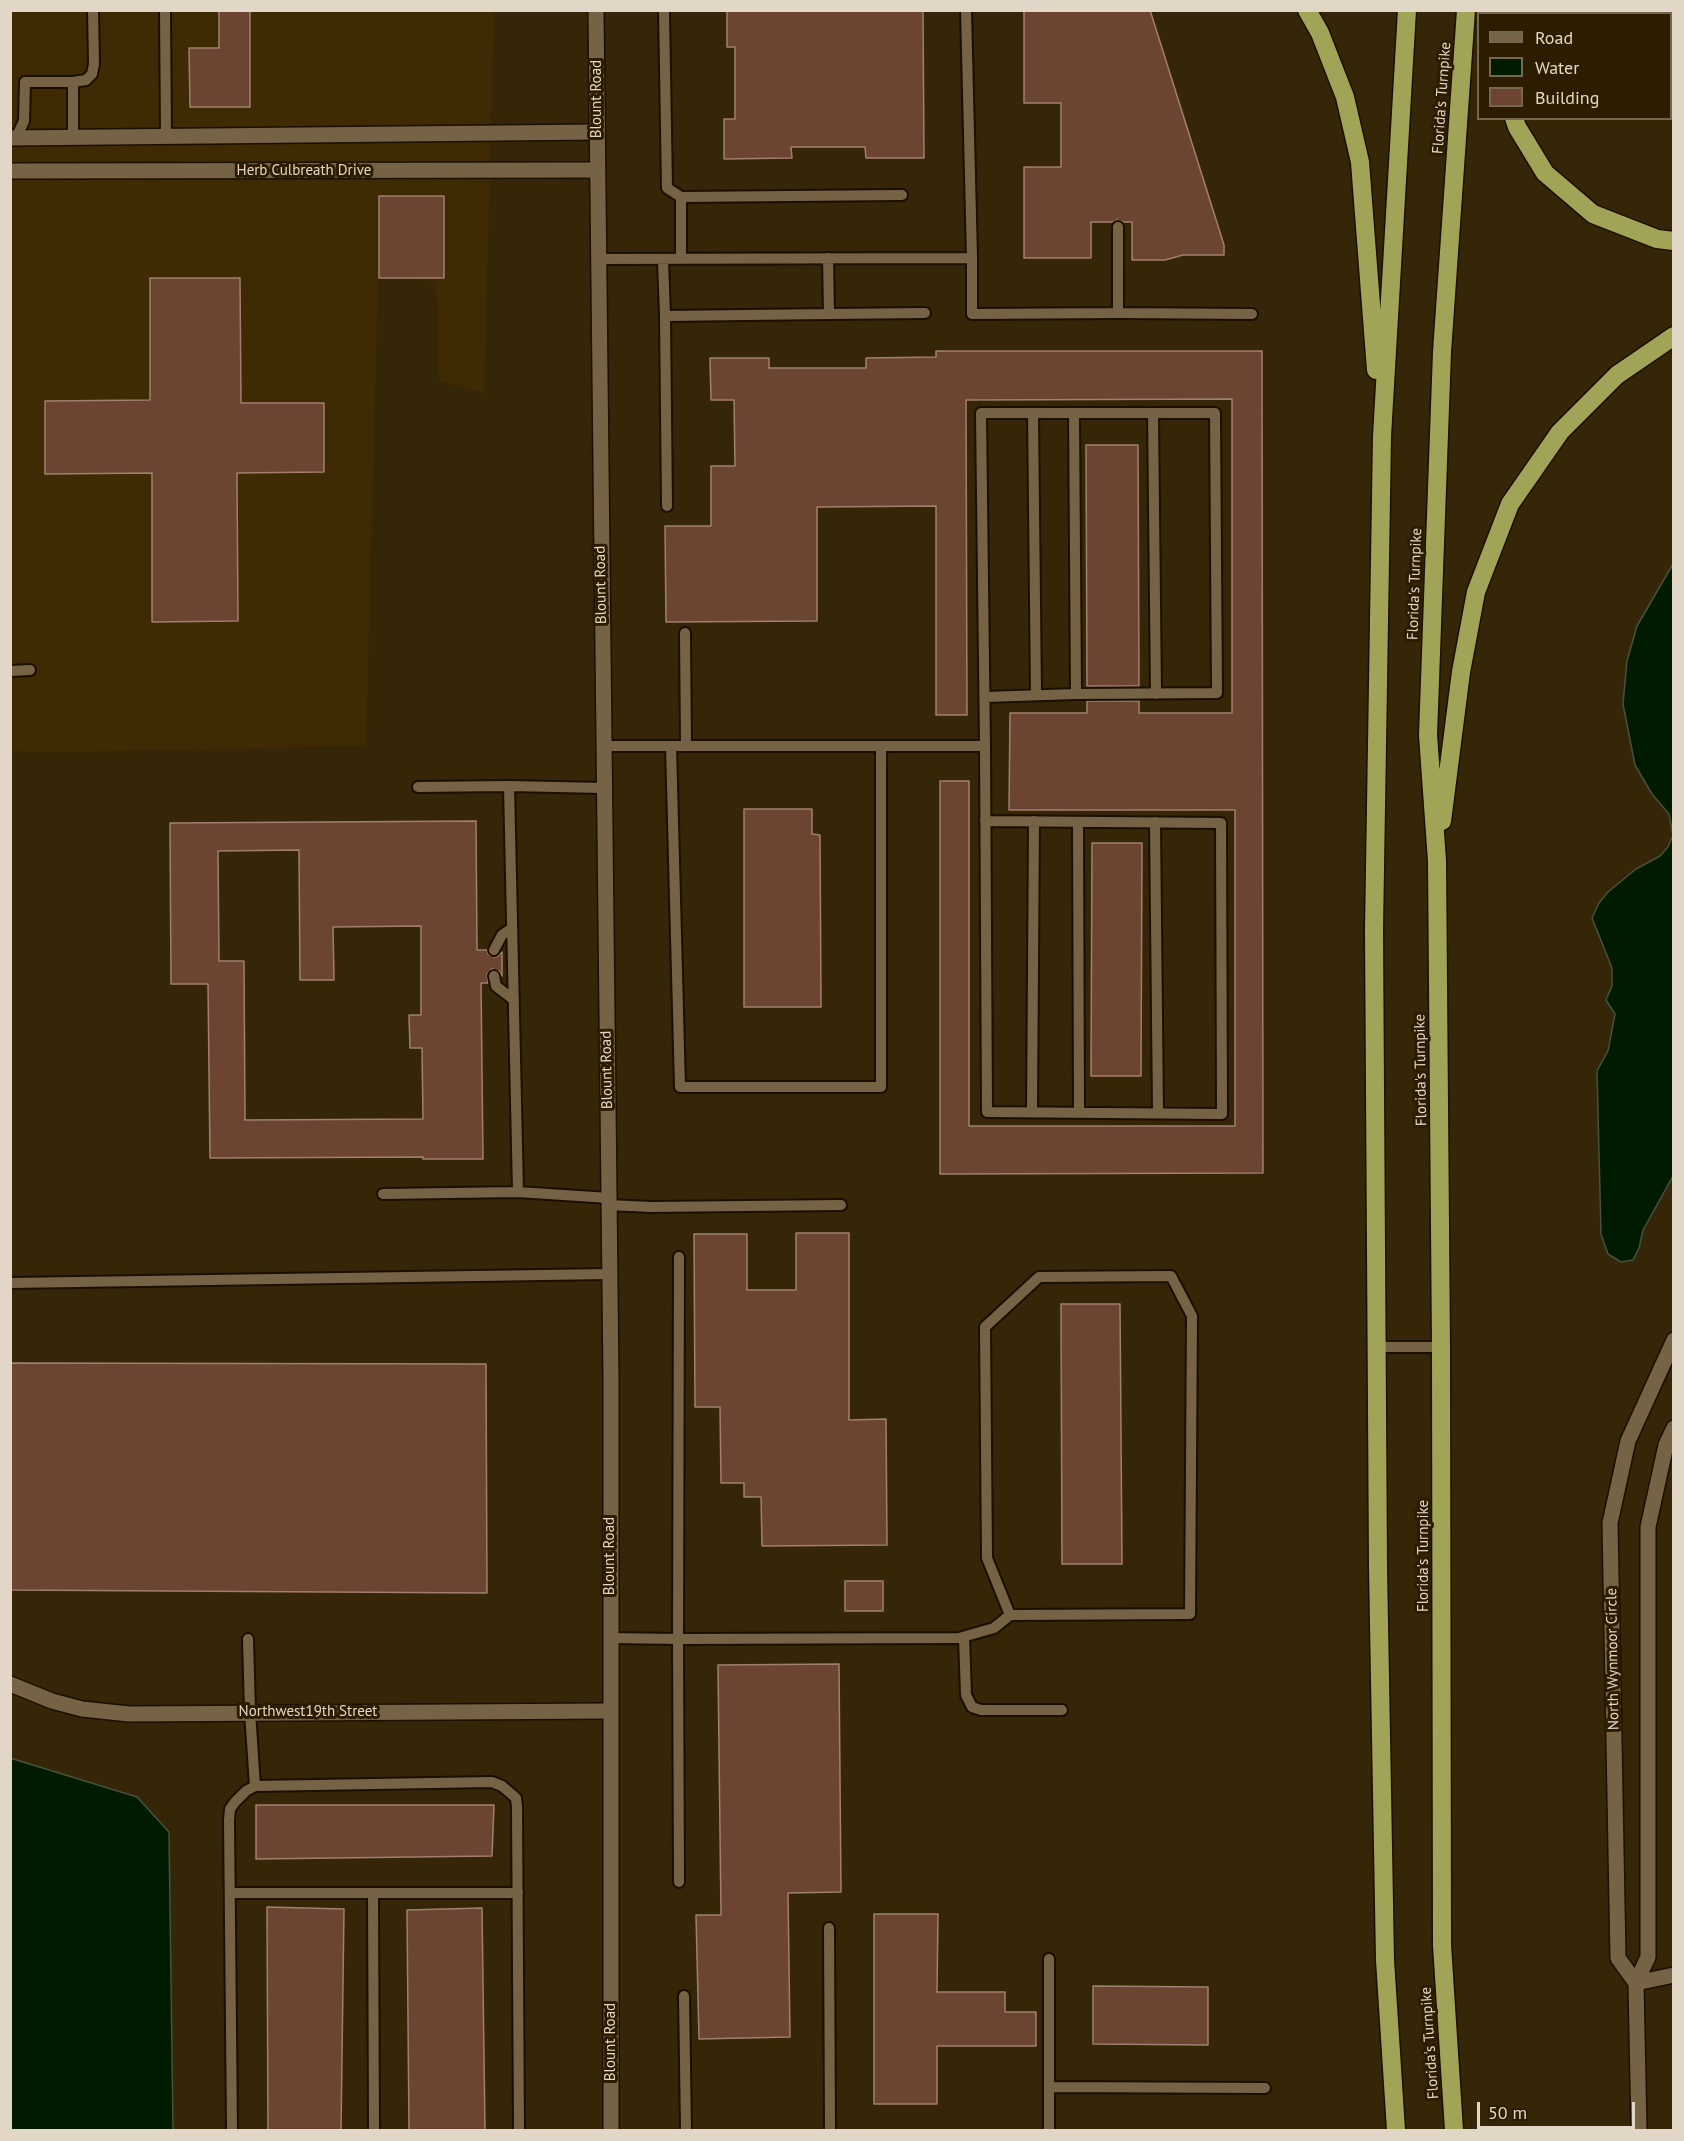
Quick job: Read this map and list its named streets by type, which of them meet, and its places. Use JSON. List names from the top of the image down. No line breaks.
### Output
{"streets":{"highway":["Florida's Turnpike"],"street":["Blount Road","Herb Culbreath Drive","North Wynmoor Circle","Northwest19th Street"]},"crossings":[["Blount Road","Herb Culbreath Drive"],["Blount Road","Northwest19th Street"]],"legend":["Road","Water","Building"],"scale_bar":"50 m"}
